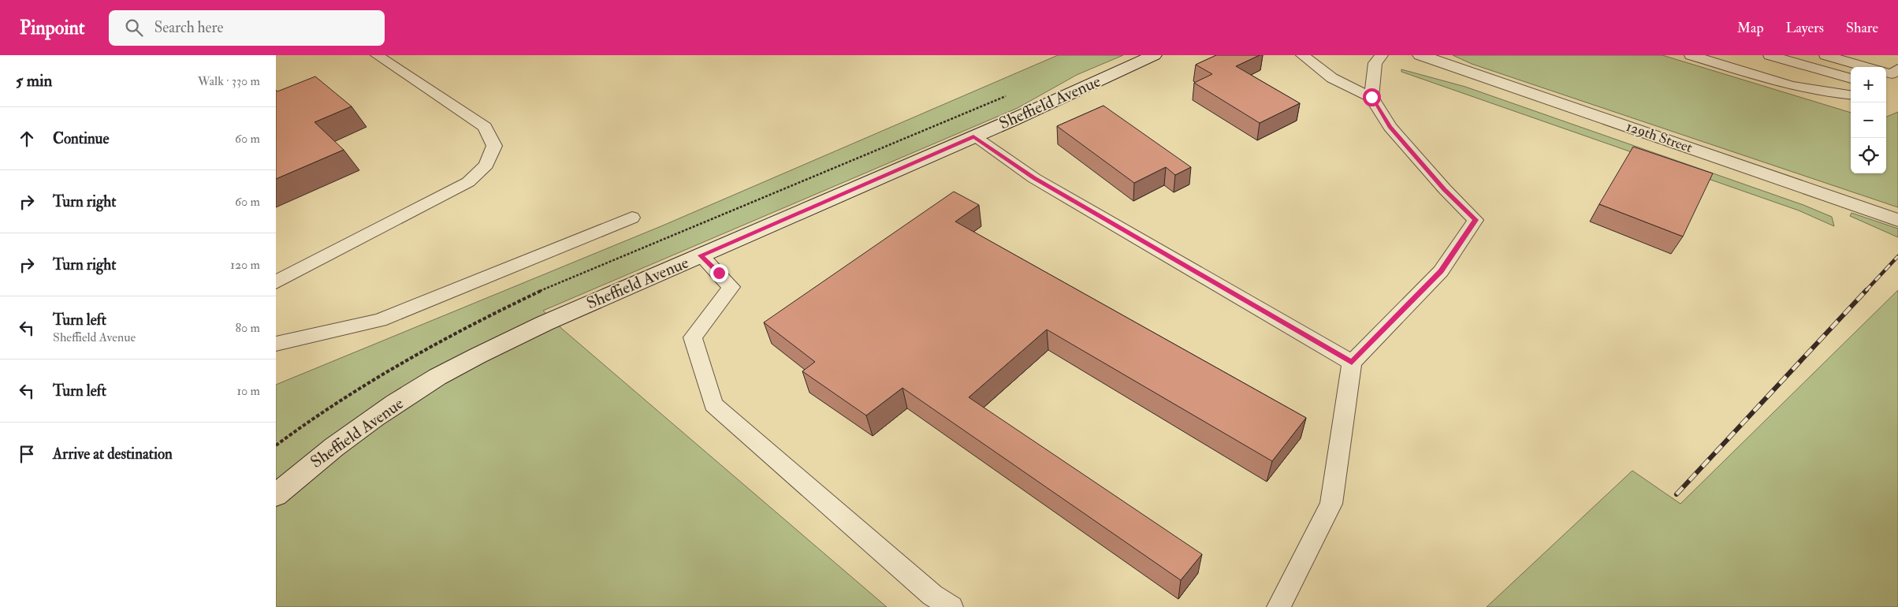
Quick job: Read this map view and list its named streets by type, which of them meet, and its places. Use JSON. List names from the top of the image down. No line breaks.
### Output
{"streets":{"main road":["Sheffield Avenue","129th Street"]},"page":{"header":"Pinpoint","search":"Search here","nav":["Map","Layers","Share"],"heading":["5 min","Walk · 330 m"],"map_buttons":["+","−"],"list":[["Continue","60 m"],["Turn right","60 m"],["Turn right","120 m"],["Turn left","Sheffield Avenue","80 m"],["Turn left","10 m"],"Arrive at destination"]}}
